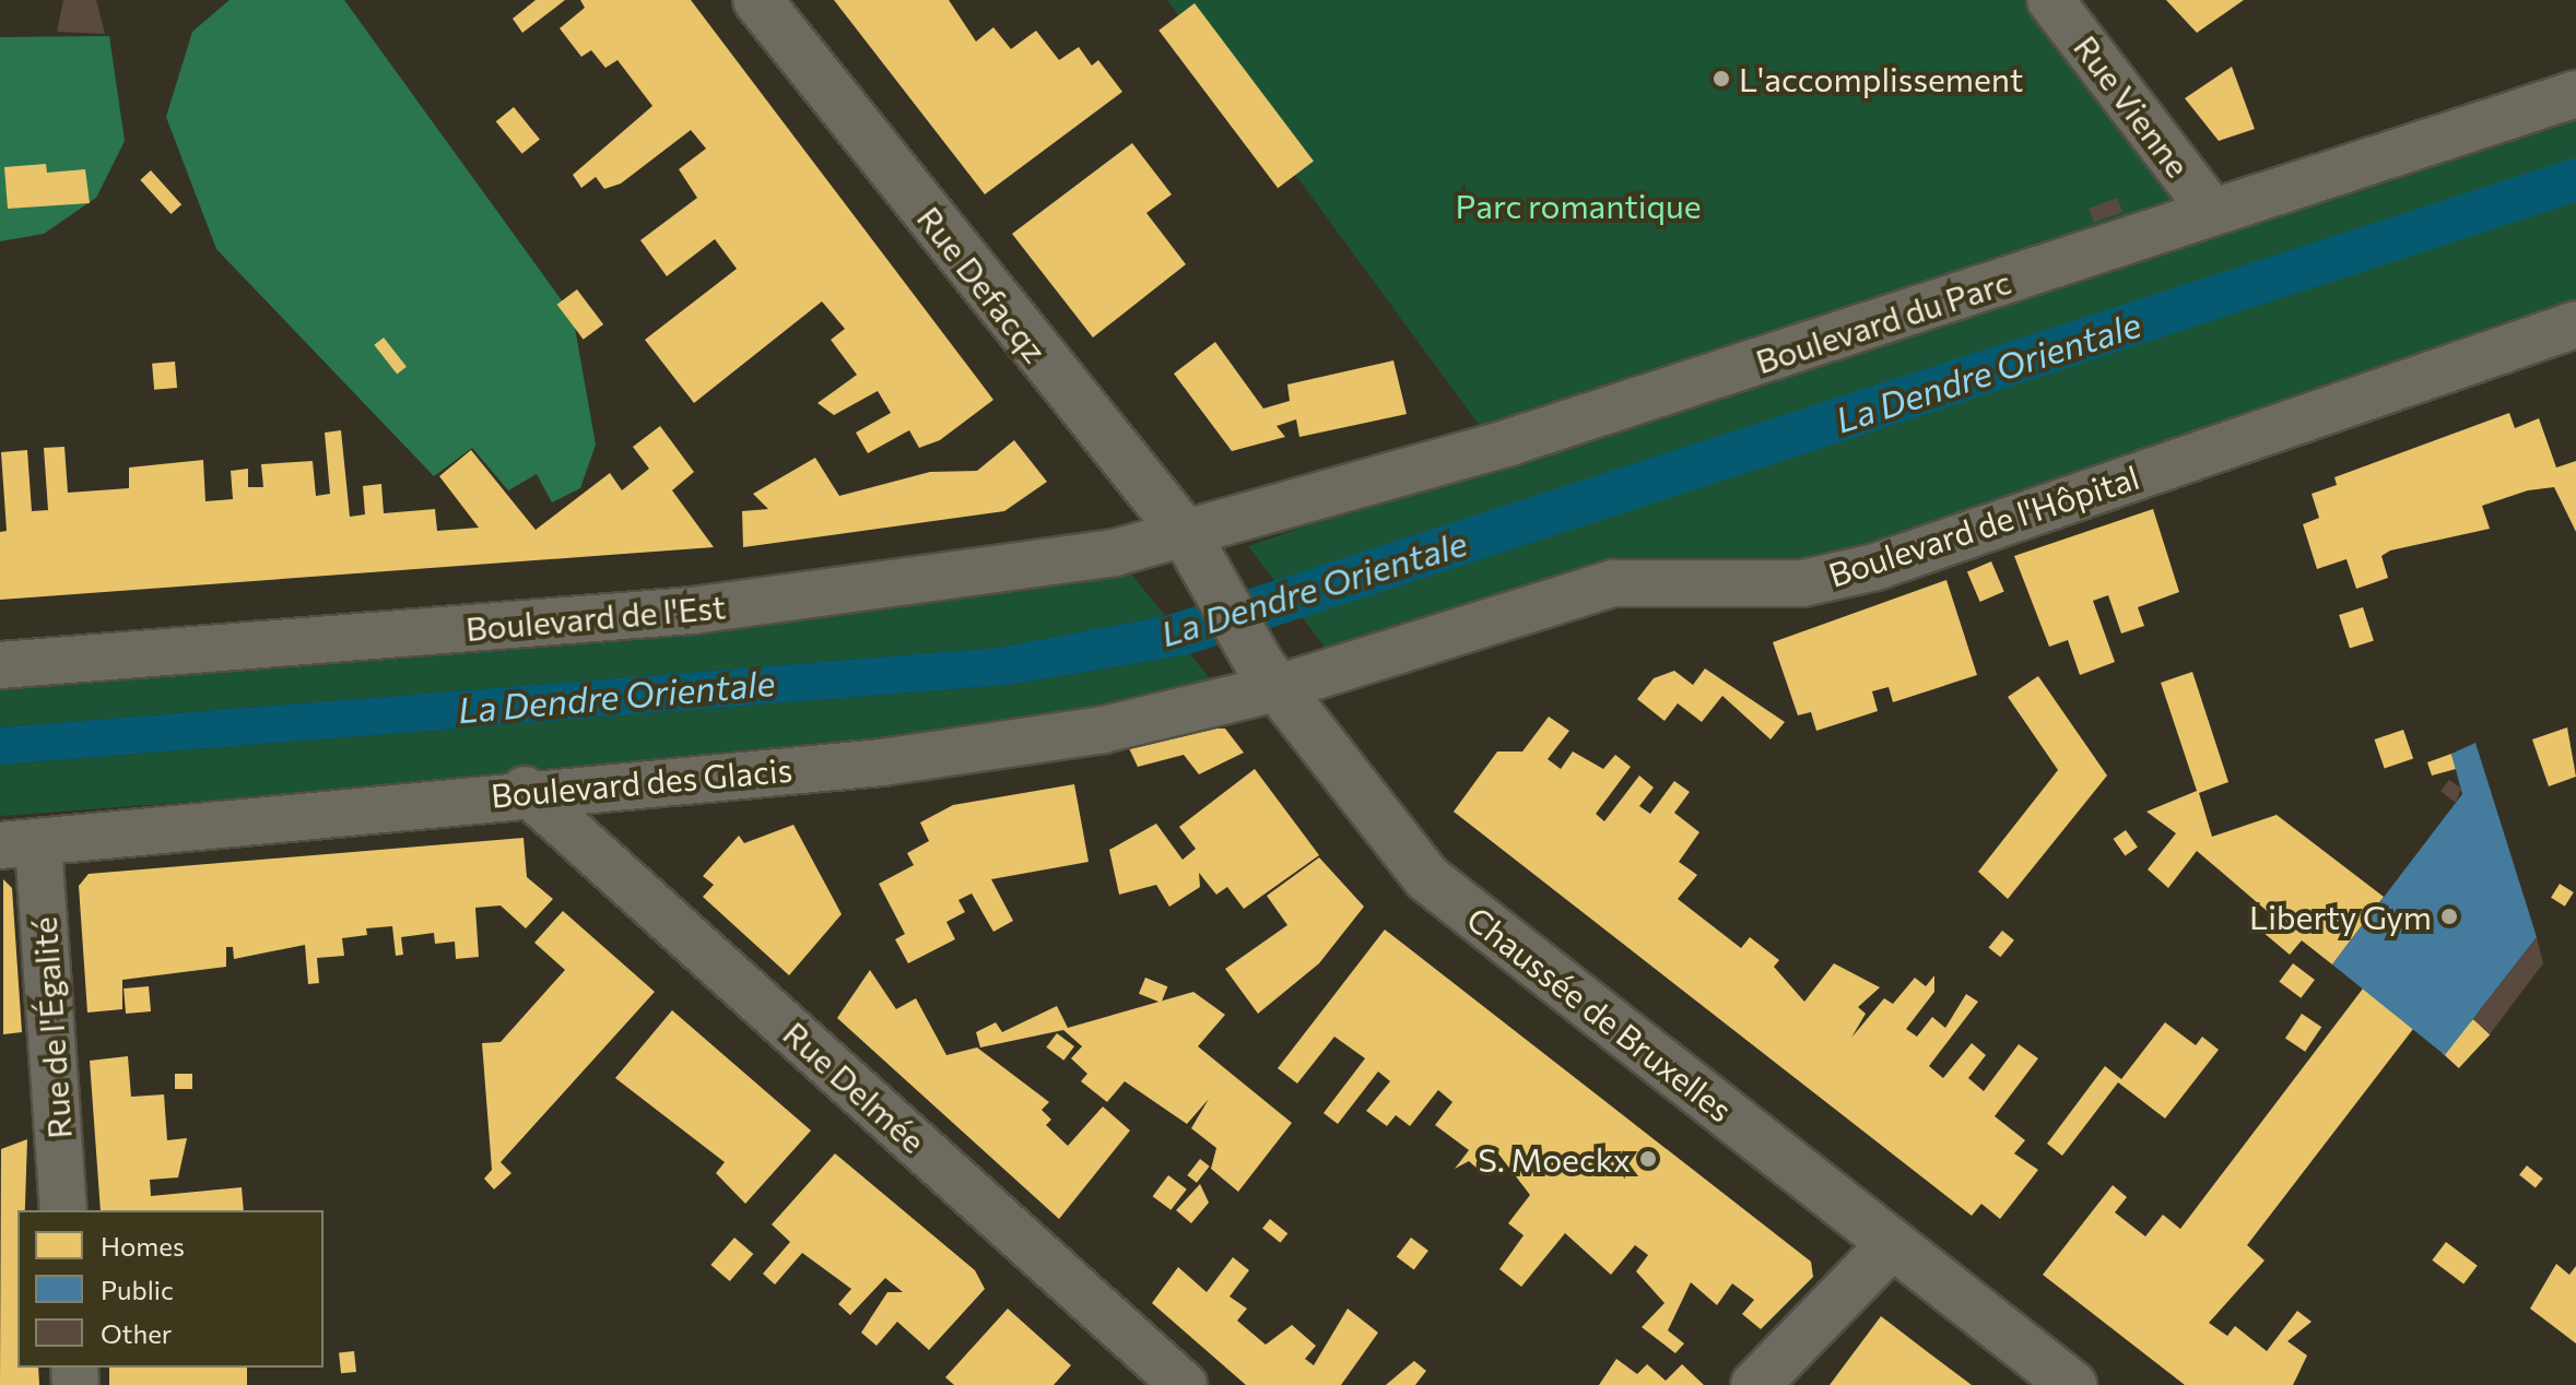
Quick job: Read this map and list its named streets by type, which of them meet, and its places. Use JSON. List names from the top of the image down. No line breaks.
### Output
{"streets":{"street":["Rue Vienne","Rue Defacqz","Boulevard du Parc","Boulevard de l'Hôpital","Boulevard de l'Est","Boulevard des Glacis","Chaussée de Bruxelles","Rue de l'Égalité","Rue Delmée"]},"crossings":[["Rue Vienne","Boulevard du Parc"],["Rue Defacqz","Boulevard du Parc"],["Rue Defacqz","Boulevard de l'Est"],["Rue Defacqz","Chaussée de Bruxelles"],["Boulevard du Parc","Boulevard de l'Est"],["Boulevard du Parc","Chaussée de Bruxelles"],["Boulevard de l'Hôpital","Boulevard des Glacis"],["Boulevard de l'Hôpital","Chaussée de Bruxelles"],["Boulevard de l'Est","Chaussée de Bruxelles"],["Boulevard des Glacis","Chaussée de Bruxelles"],["Boulevard des Glacis","Rue de l'Égalité"],["Boulevard des Glacis","Rue Delmée"]],"water":["La Dendre Orientale"],"parks":["Parc romantique"],"places":["L'accomplissement","Liberty Gym","S. Moeckx"],"legend":["Homes","Public","Other"]}
